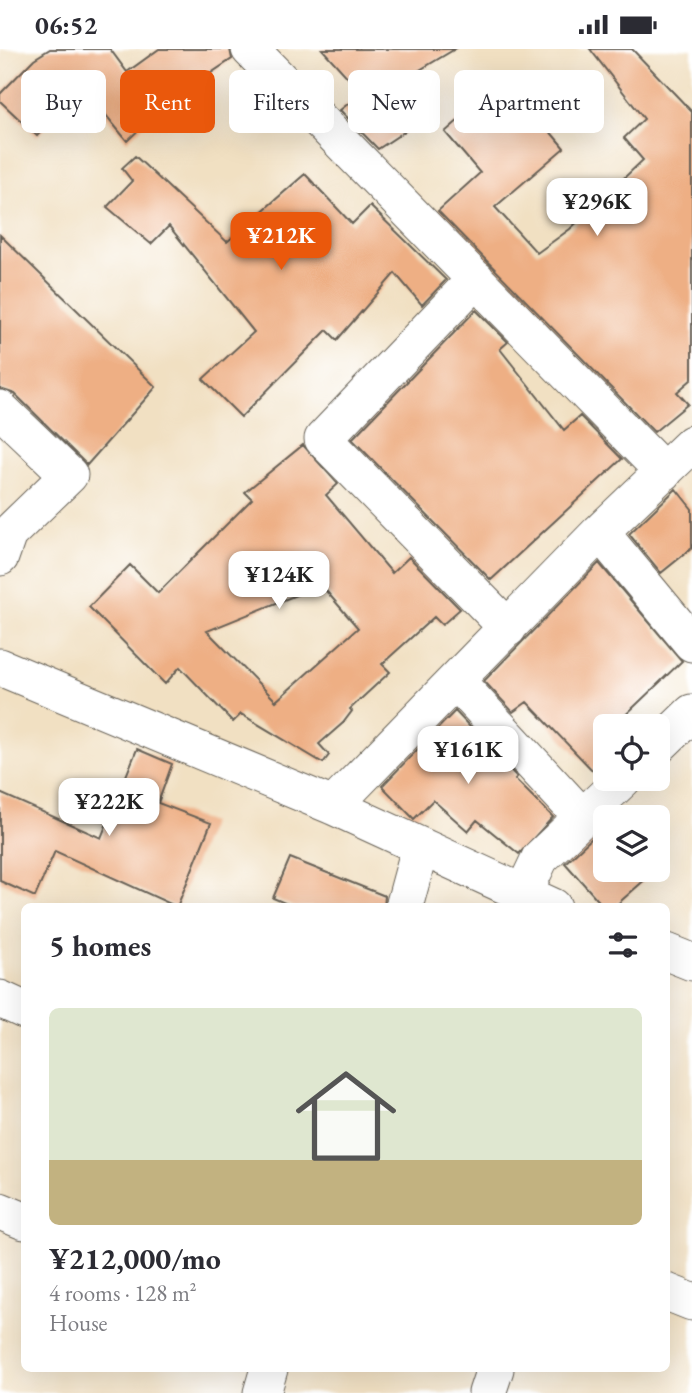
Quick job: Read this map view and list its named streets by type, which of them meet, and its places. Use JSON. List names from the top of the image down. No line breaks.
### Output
{"page":{"status":"06:52","chip":["Buy","Rent","Filters","New","Apartment"],"price":["¥296K","¥212K","¥124K","¥161K","¥222K"],"heading":"5 homes","list":[{"name":"¥212,000/mo","note":"4 rooms · 128 m² · House"}]}}
